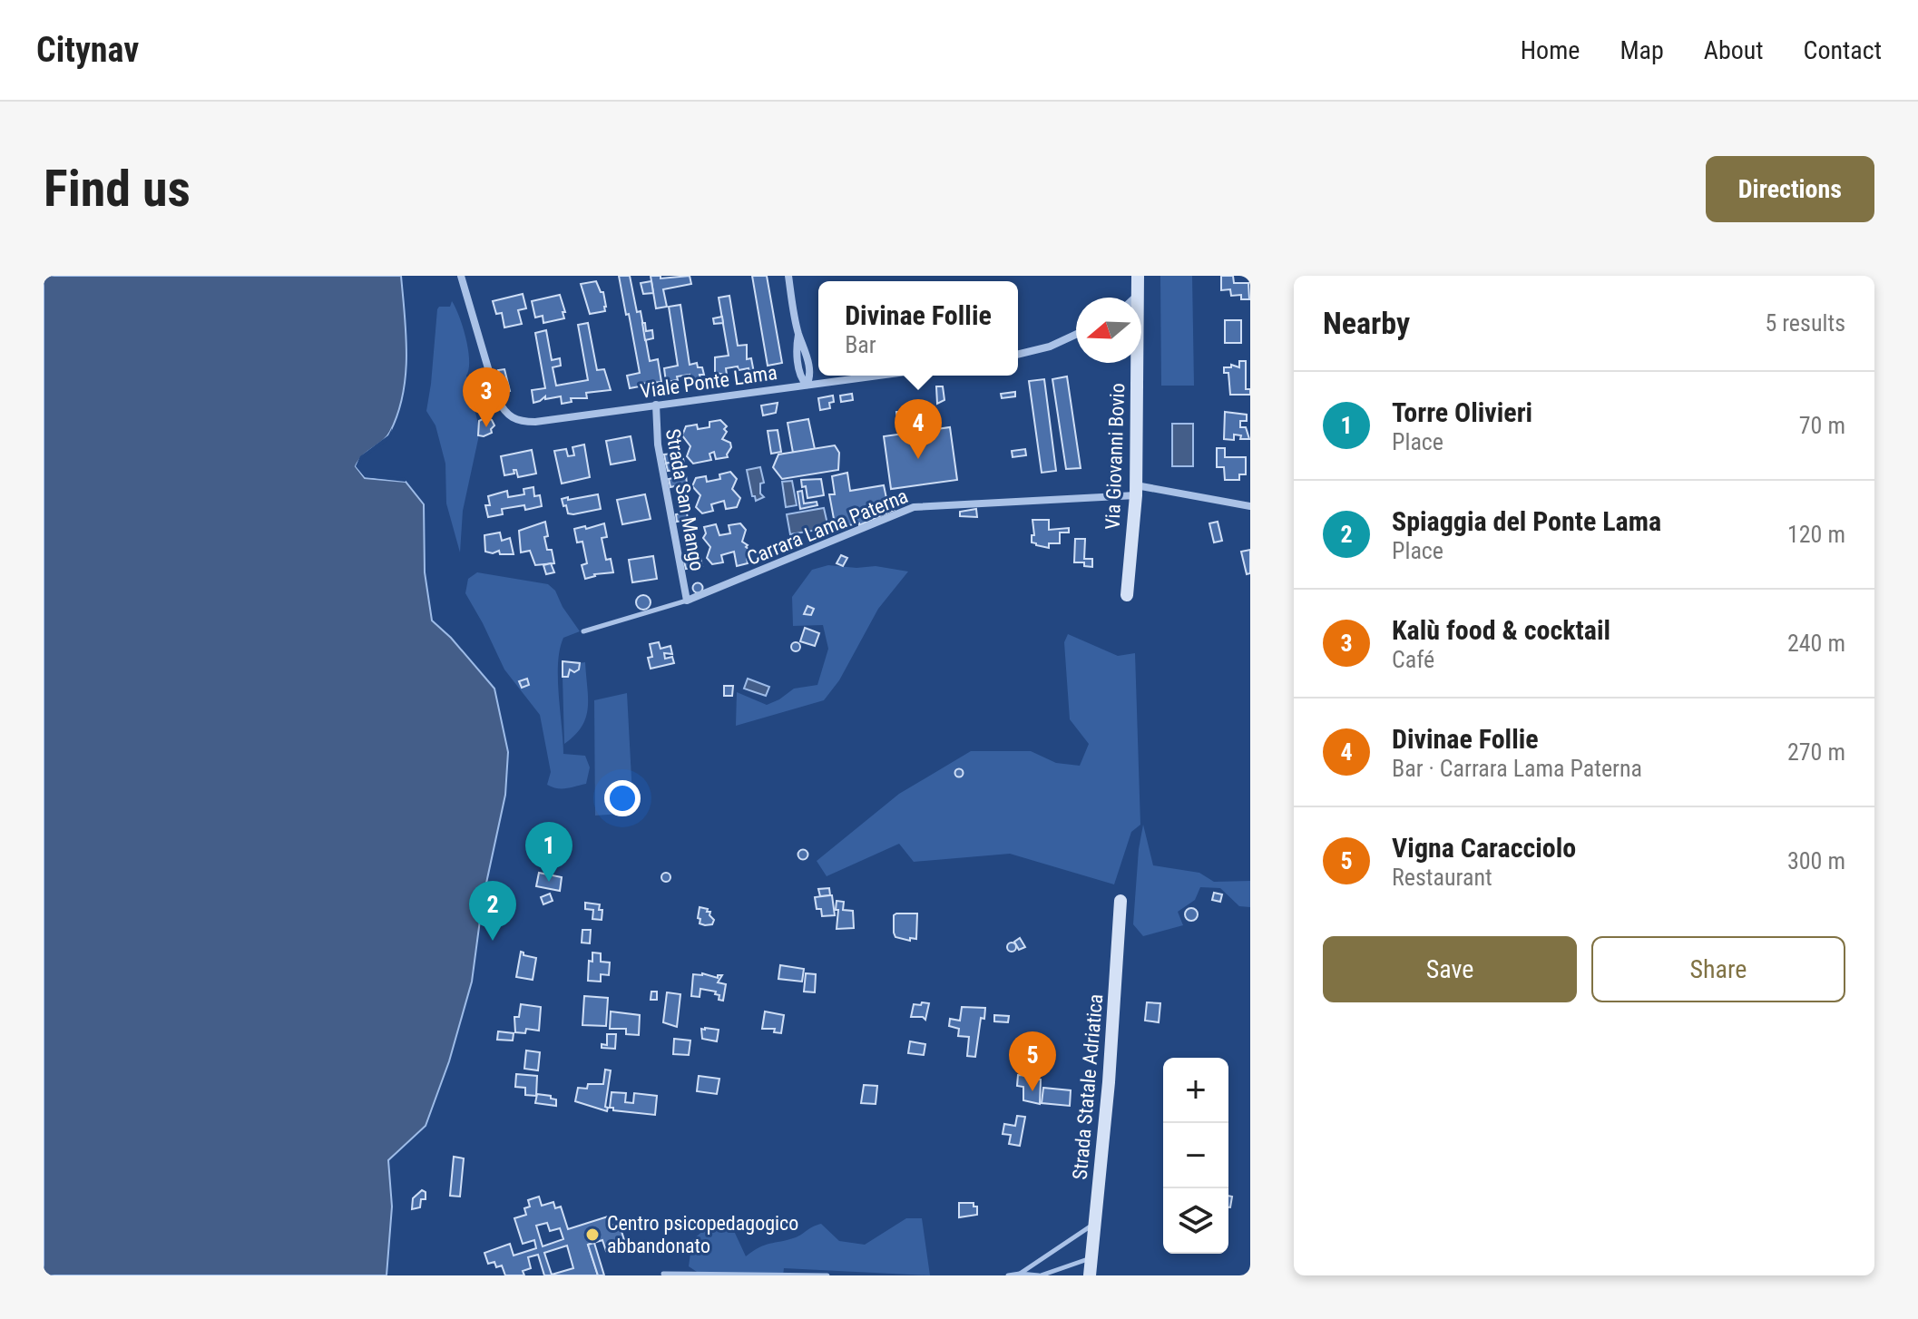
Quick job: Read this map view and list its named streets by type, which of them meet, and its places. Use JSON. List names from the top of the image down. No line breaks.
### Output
{"streets":{"main road":["Via Giovanni Bovio","Strada Statale Adriatica"],"street":["Viale Ponte Lama","Strada San Mango","Carrara Lama Paterna"]},"crossings":[["Viale Ponte Lama","Strada San Mango"],["Via Giovanni Bovio","Carrara Lama Paterna"],["Strada San Mango","Carrara Lama Paterna"]],"places":["Centro psicopedagogico abbandonato"],"north":"left","page":{"header":"Citynav","nav":["Home","Map","About","Contact"],"buttons":["Directions",["Save","Share"]],"title":"Find us","heading":["Nearby","5 results"],"popup":["Divinae Follie","Bar"],"pins":["3","4","1","2","5"],"list":[{"mark":"1","name":"Torre Olivieri","note":"Place","value":"70 m"},{"mark":"2","name":"Spiaggia del Ponte Lama","note":"Place","value":"120 m"},{"mark":"3","name":"Kalù food & cocktail","note":"Café","value":"240 m"},{"mark":"4","name":"Divinae Follie","note":"Bar · Carrara Lama Paterna","value":"270 m"},{"mark":"5","name":"Vigna Caracciolo","note":"Restaurant","value":"300 m"}],"map_buttons":["+","−"]}}
